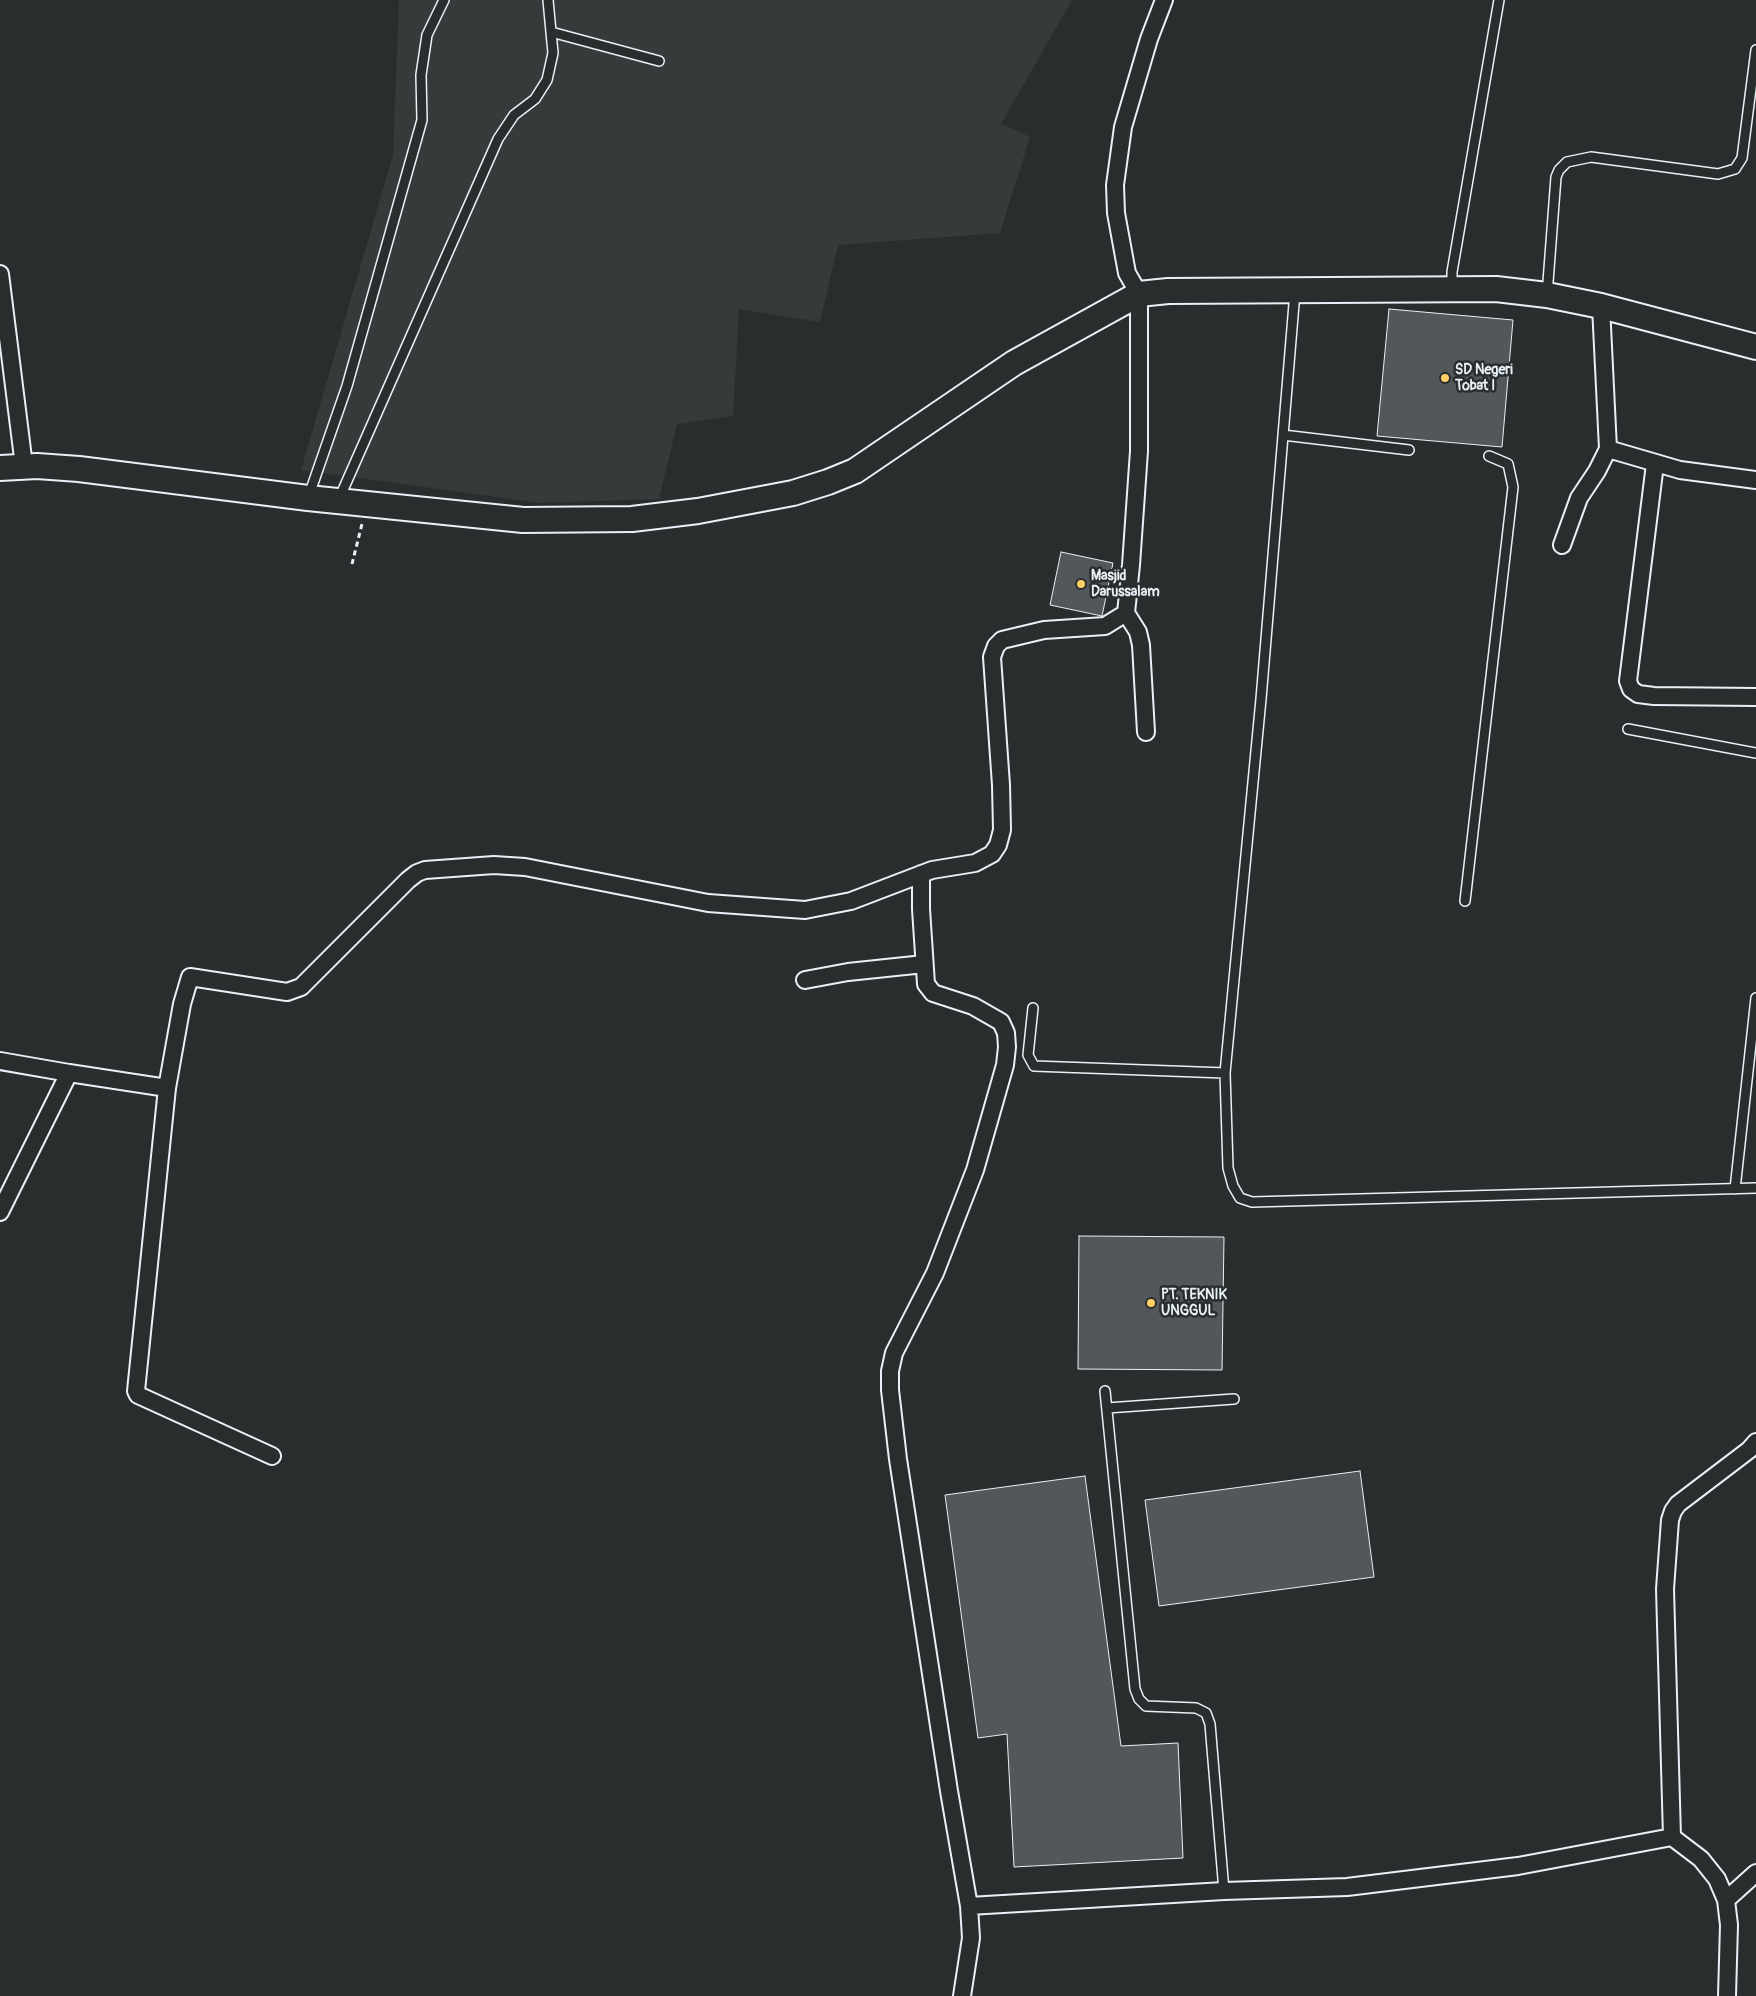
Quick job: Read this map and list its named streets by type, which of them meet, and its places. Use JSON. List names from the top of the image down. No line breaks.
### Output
{"places":["SD Negeri Tobat I","Masjid Darussalam","PT. TEKNIK UNGGUL"]}
